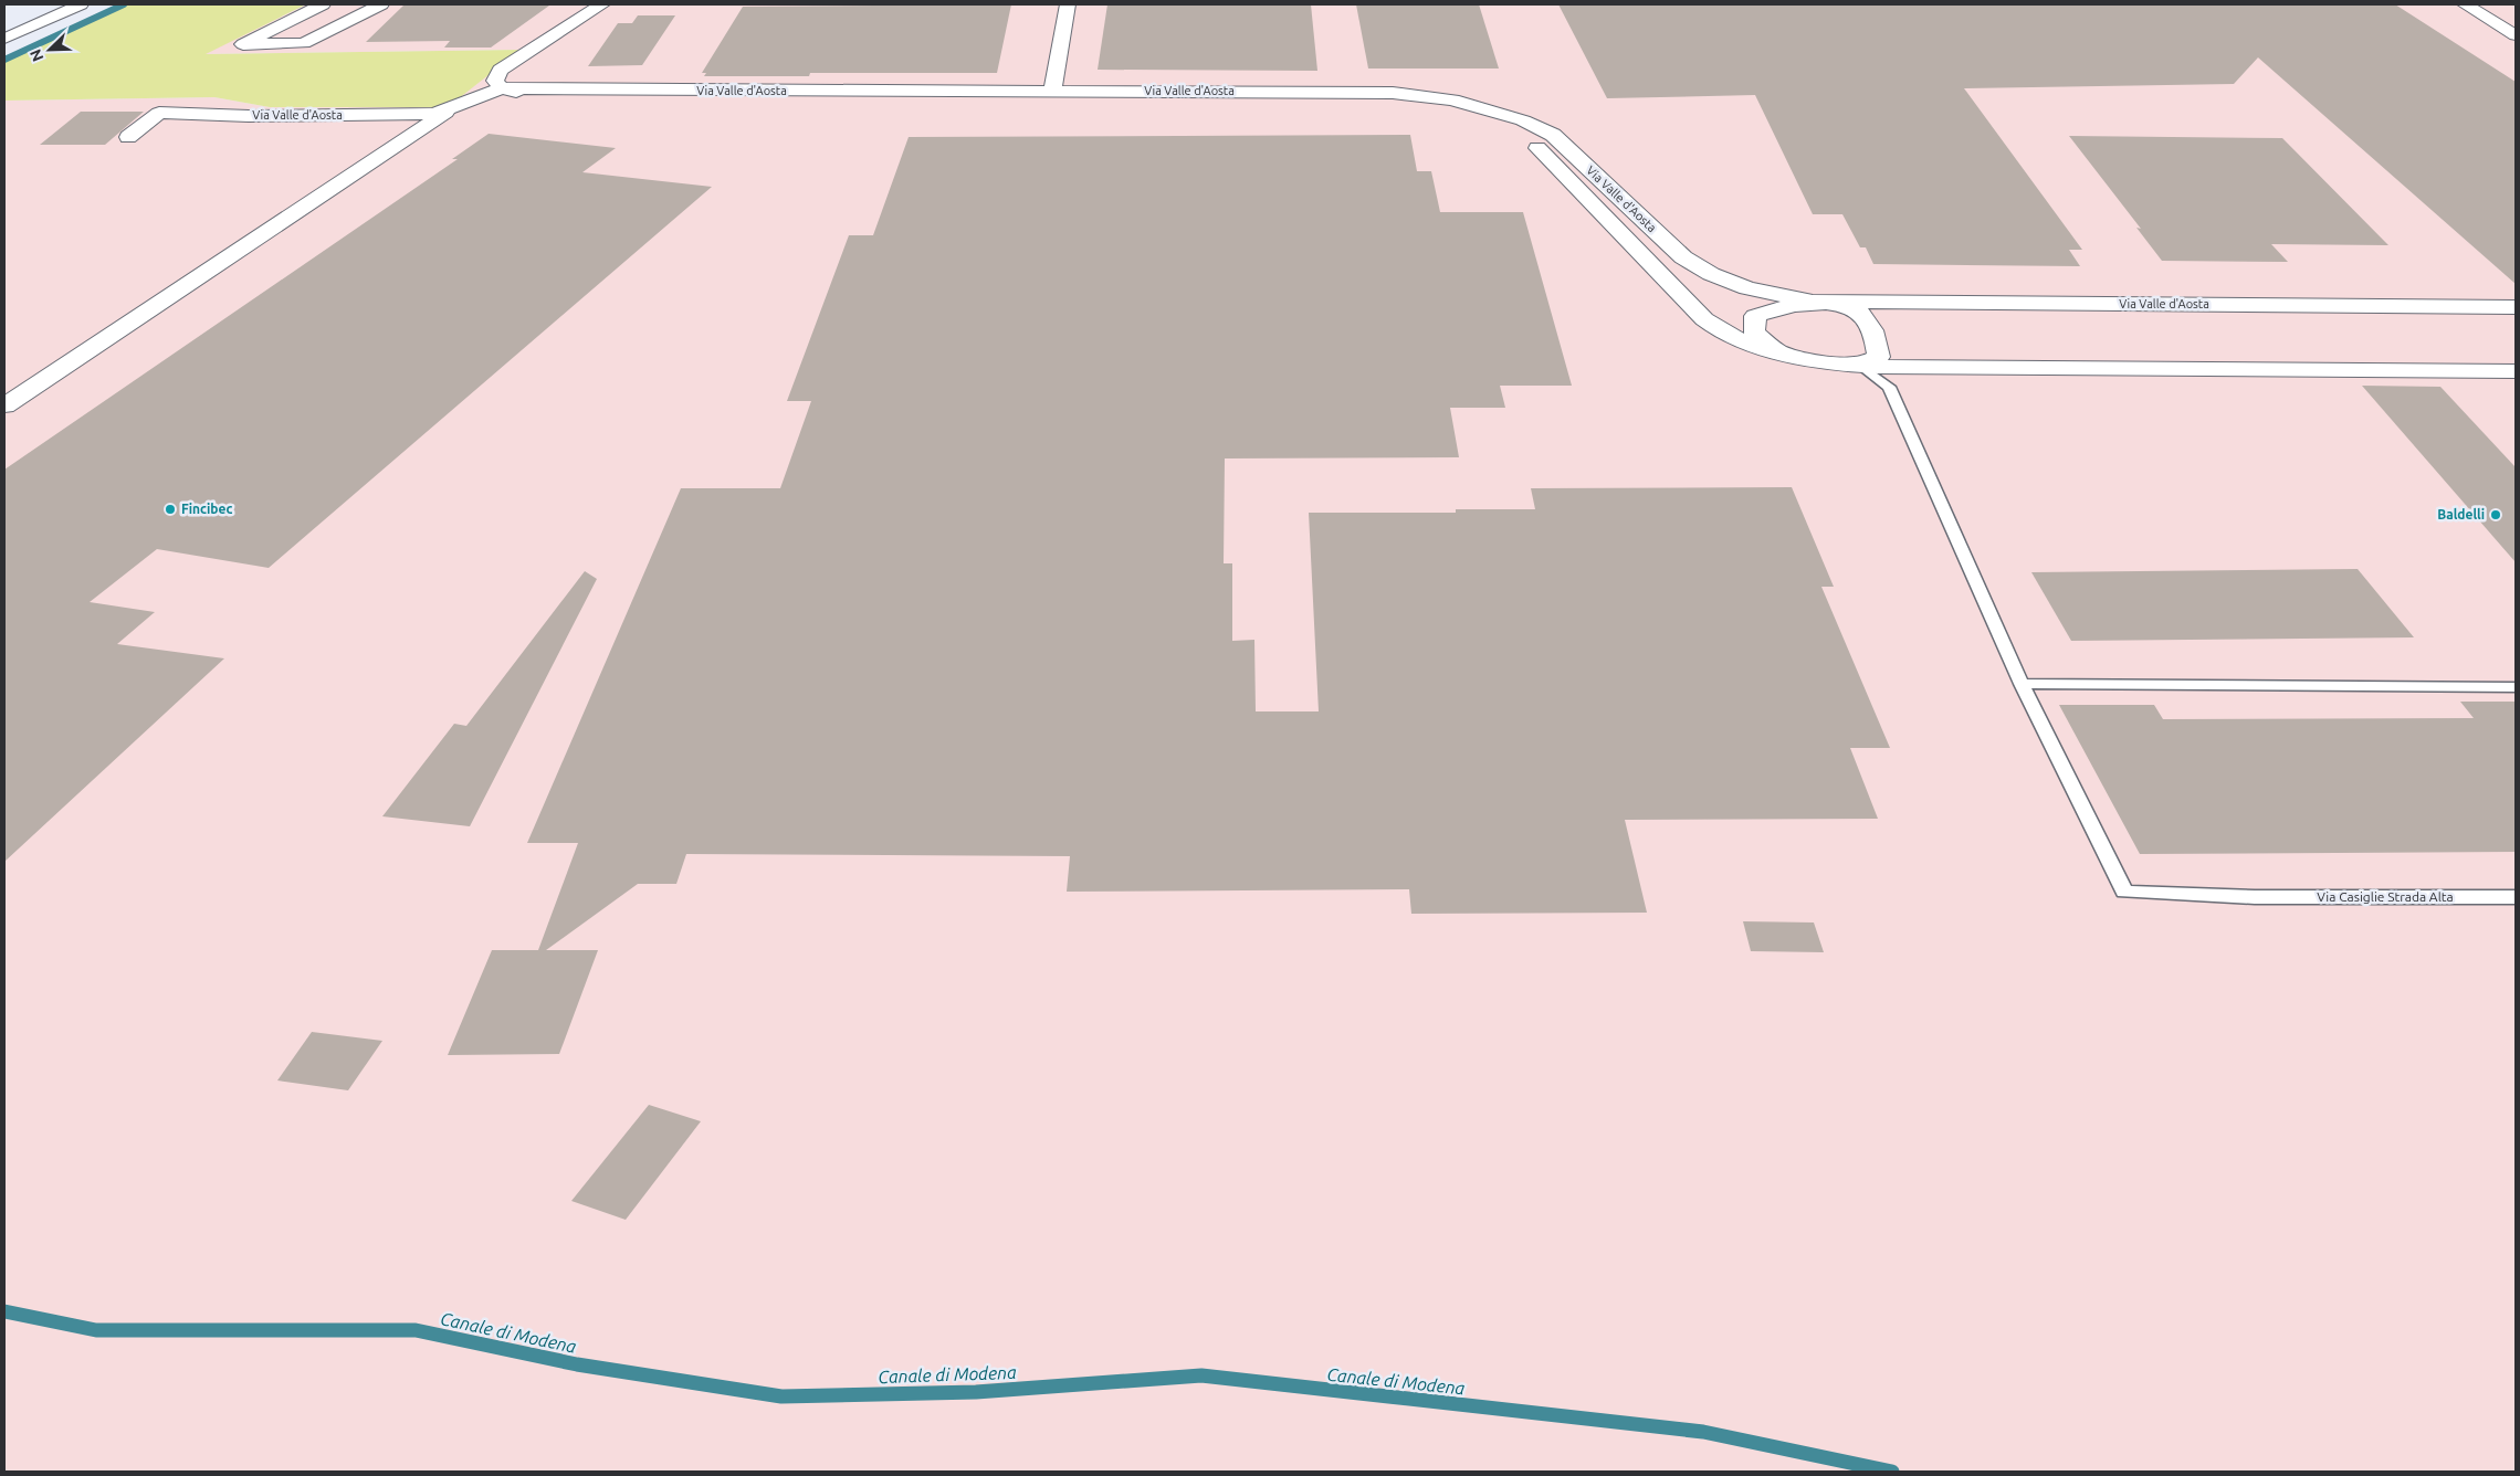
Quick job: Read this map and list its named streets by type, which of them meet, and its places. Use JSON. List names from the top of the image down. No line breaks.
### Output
{"streets":{"street":["Via Valle d'Aosta"],"lane":["Via Casiglie Strada Alta"]},"water":["Canale di Modena"],"places":["Fincibec","Baldelli"],"north":"bottom left"}
